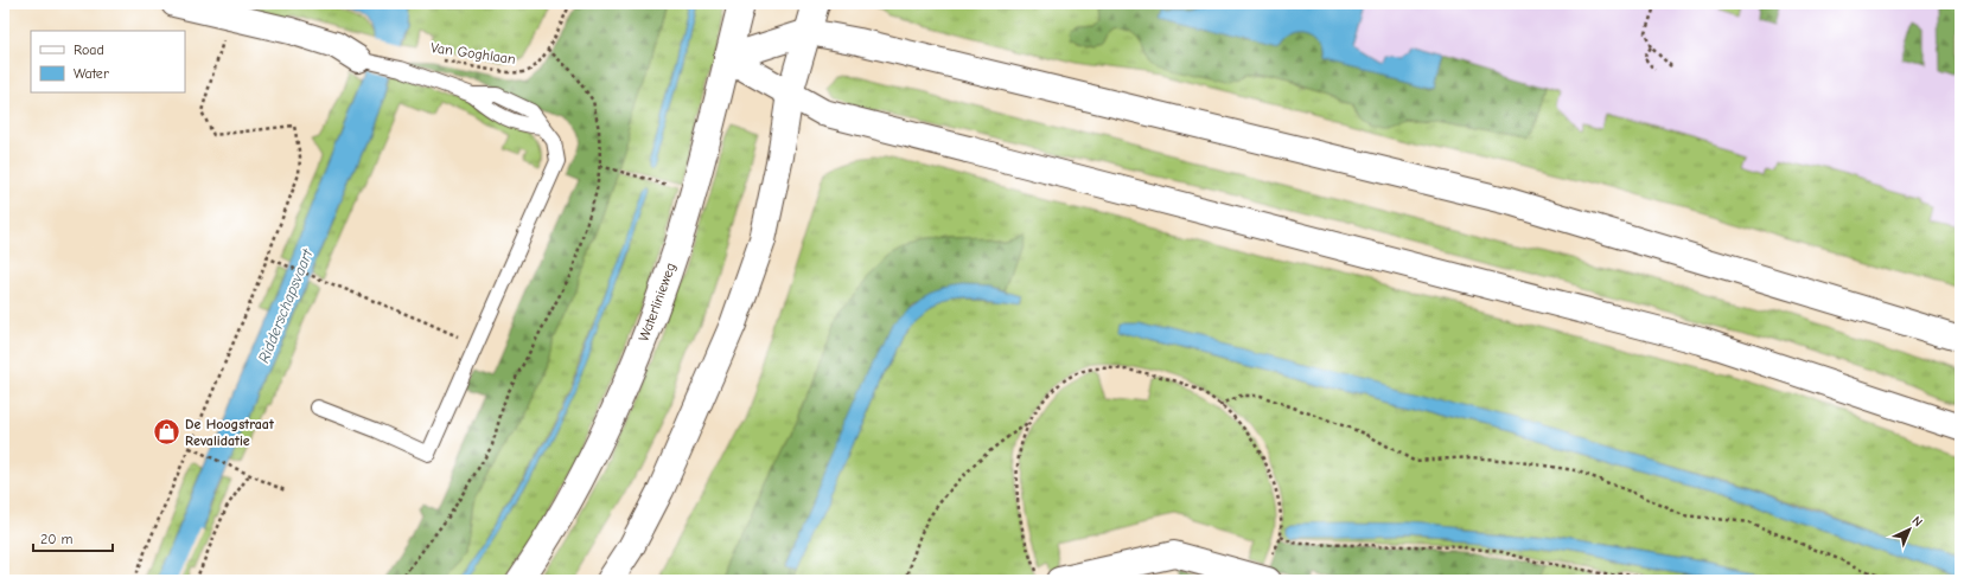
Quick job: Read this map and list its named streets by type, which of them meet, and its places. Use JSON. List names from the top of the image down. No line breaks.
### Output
{"streets":{"main road":["Waterlinieweg"],"path":["Van Goghlaan"]},"water":["Ridderschapsvaart"],"places":{"shop":["De Hoogstraat Revalidatie"]},"legend":["Road","Water"],"scale_bar":"20 m","north":"top right"}
